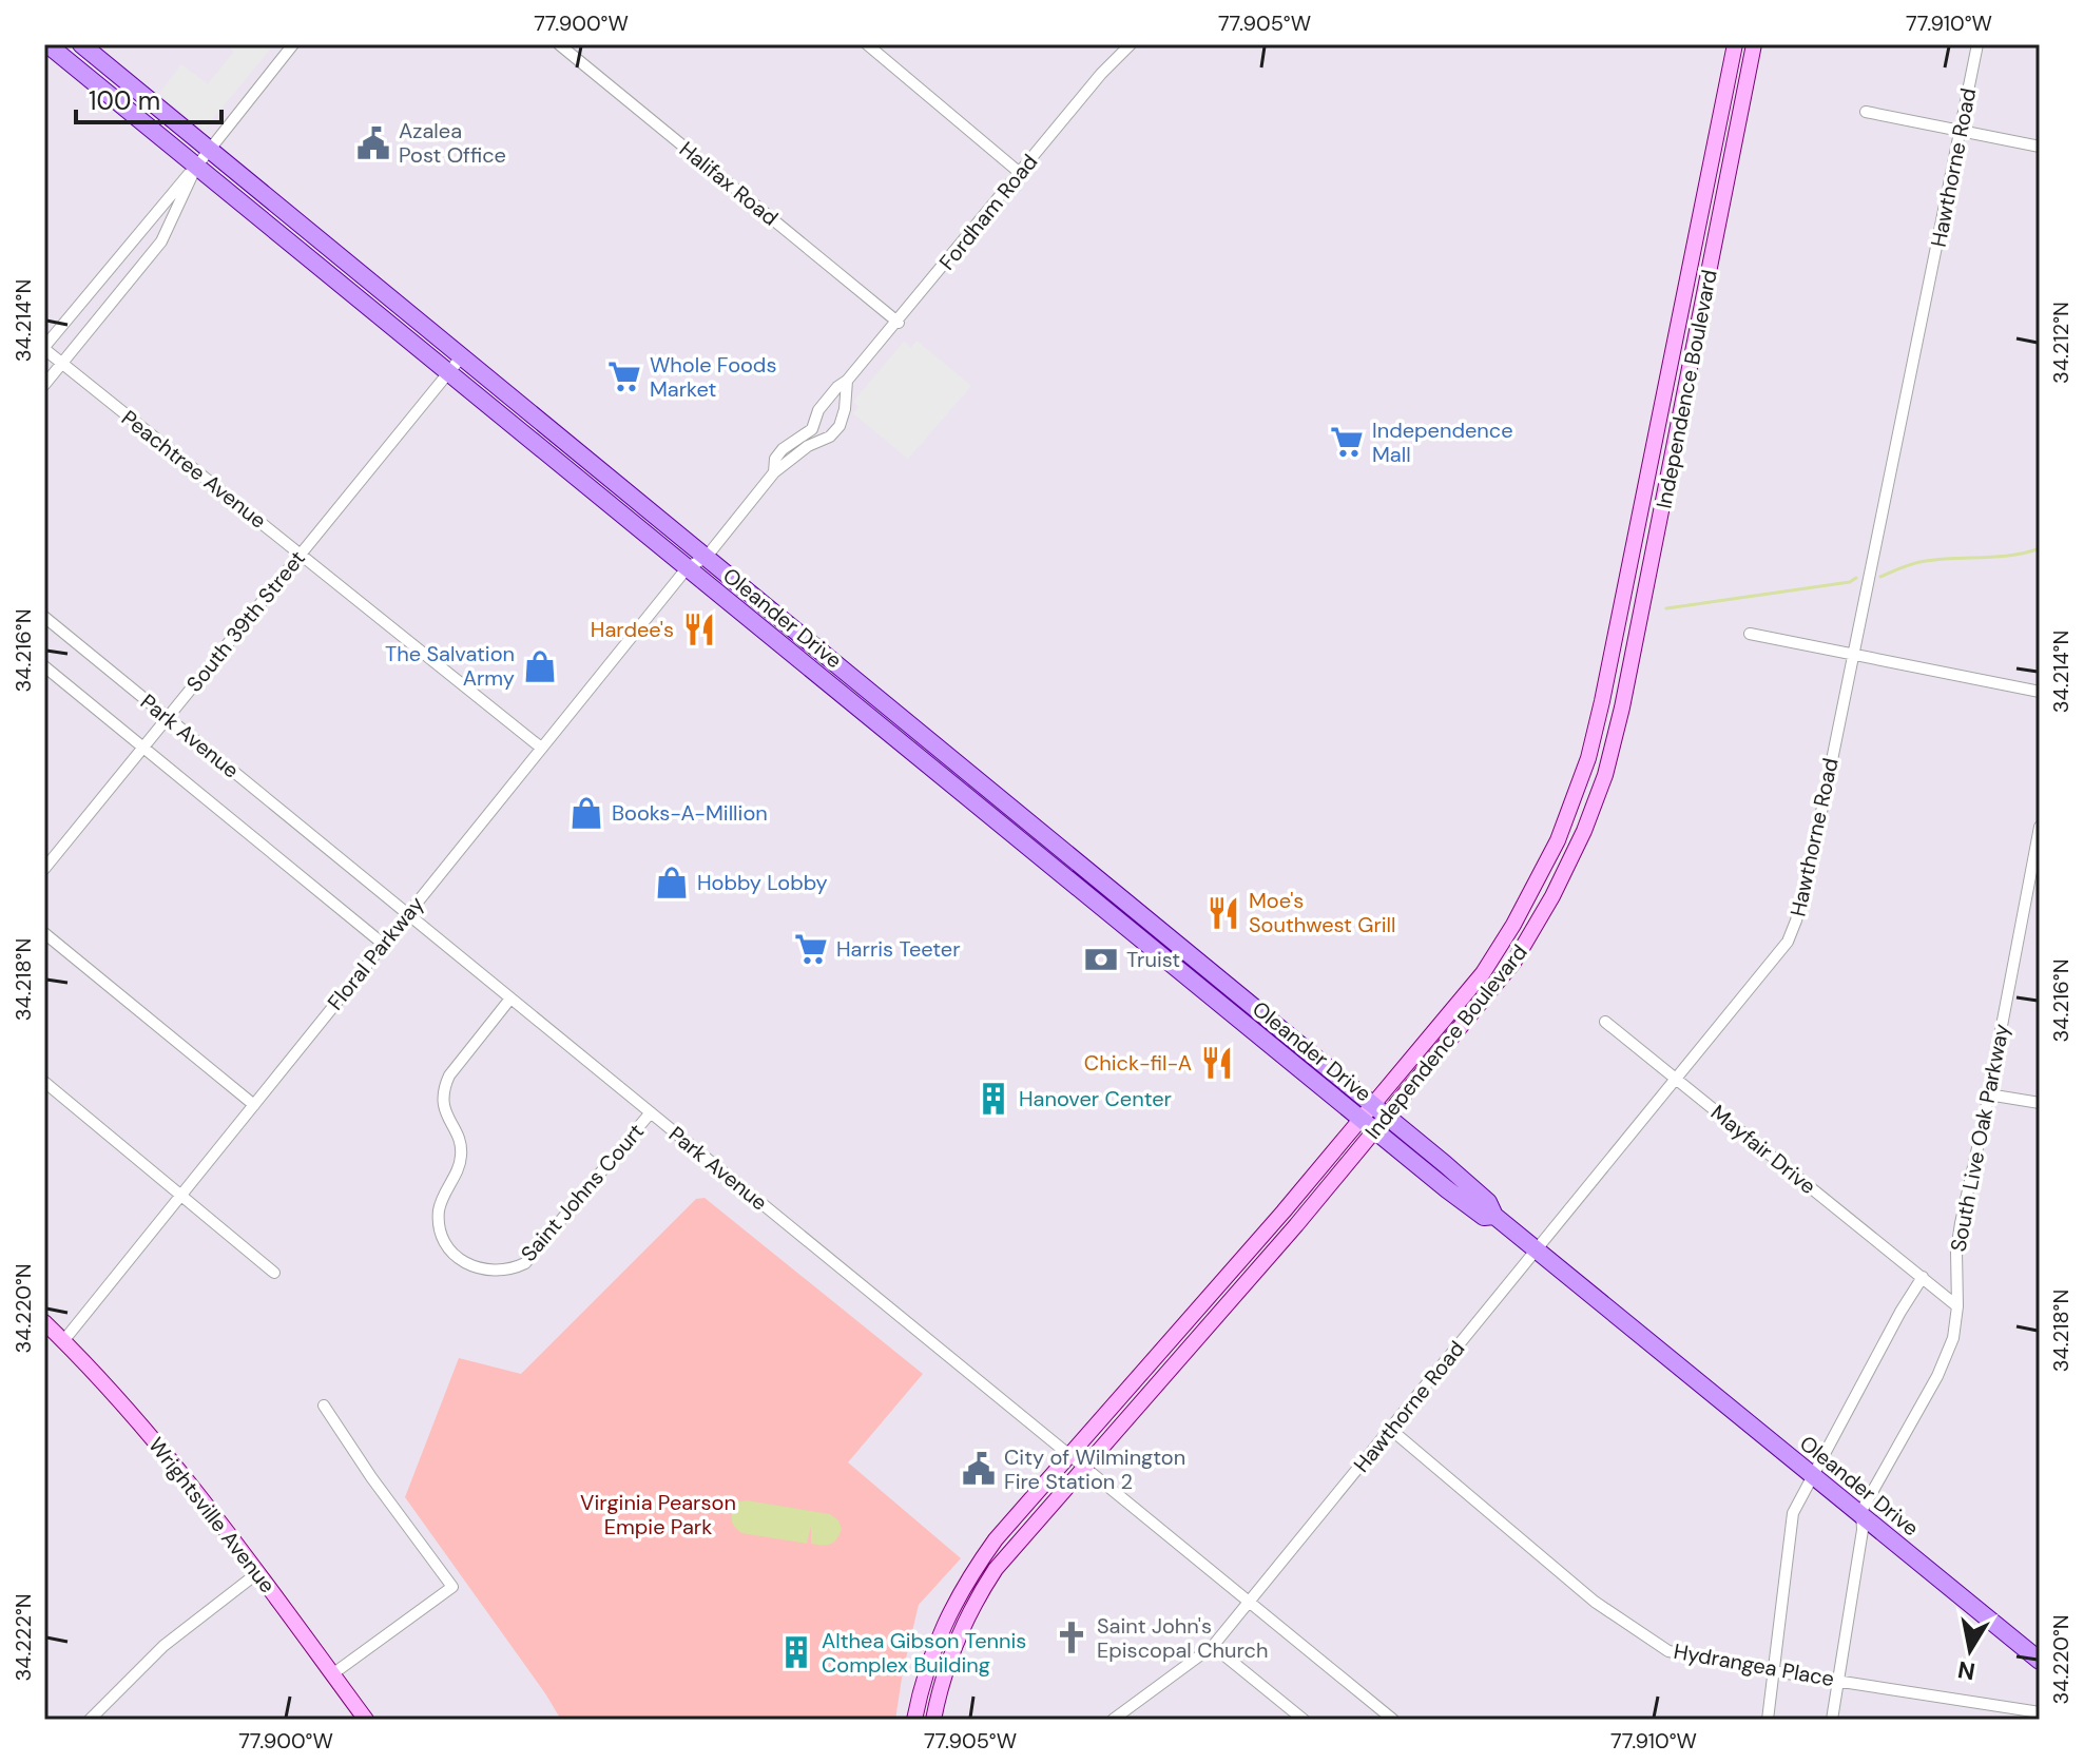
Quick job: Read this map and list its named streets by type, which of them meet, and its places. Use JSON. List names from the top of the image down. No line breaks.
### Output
{"streets":{"main road":["Independence Boulevard","Oleander Drive","Wrightsville Avenue"],"street":["Hawthorne Road","Halifax Road","Fordham Road","Peachtree Avenue","South 39th Street","Park Avenue","Floral Parkway","South Live Oak Parkway","Mayfair Drive","Saint Johns Court","Hydrangea Place"]},"crossings":[["Hawthorne Road","Oleander Drive"],["Hawthorne Road","Park Avenue"],["Hawthorne Road","Mayfair Drive"],["Hawthorne Road","Hydrangea Place"],["Halifax Road","Fordham Road"],["Fordham Road","Oleander Drive"],["Fordham Road","Floral Parkway"],["Independence Boulevard","Oleander Drive"],["Independence Boulevard","Park Avenue"],["Peachtree Avenue","South 39th Street"],["Peachtree Avenue","Floral Parkway"],["Oleander Drive","South 39th Street"],["Oleander Drive","Floral Parkway"],["Oleander Drive","South Live Oak Parkway"],["South 39th Street","Park Avenue"],["Park Avenue","Floral Parkway"],["Park Avenue","Saint Johns Court"],["Floral Parkway","Wrightsville Avenue"],["South Live Oak Parkway","Hydrangea Place"]],"parks":["Virginia Pearson Empie Park"],"places":{"public building":["Azalea Post Office","City of Wilmington Fire Station 2"],"supermarket":["Whole Foods Market","Independence Mall","Harris Teeter"],"restaurant":["Hardee's","Moe's Southwest Grill","Chick-fil-A"],"shop":["The Salvation Army","Books-A-Million","Hobby Lobby"],"bank":["Truist"],"building":["Hanover Center","Althea Gibson Tennis Complex Building"],"church":["Saint John's Episcopal Church"]},"scale_bar":"100 m","north":"bottom","coordinates":["77.900°W","77.905°W","77.910°W","34.214°N","34.212°N","34.216°N","34.218°N","34.220°N","34.222°N"]}
